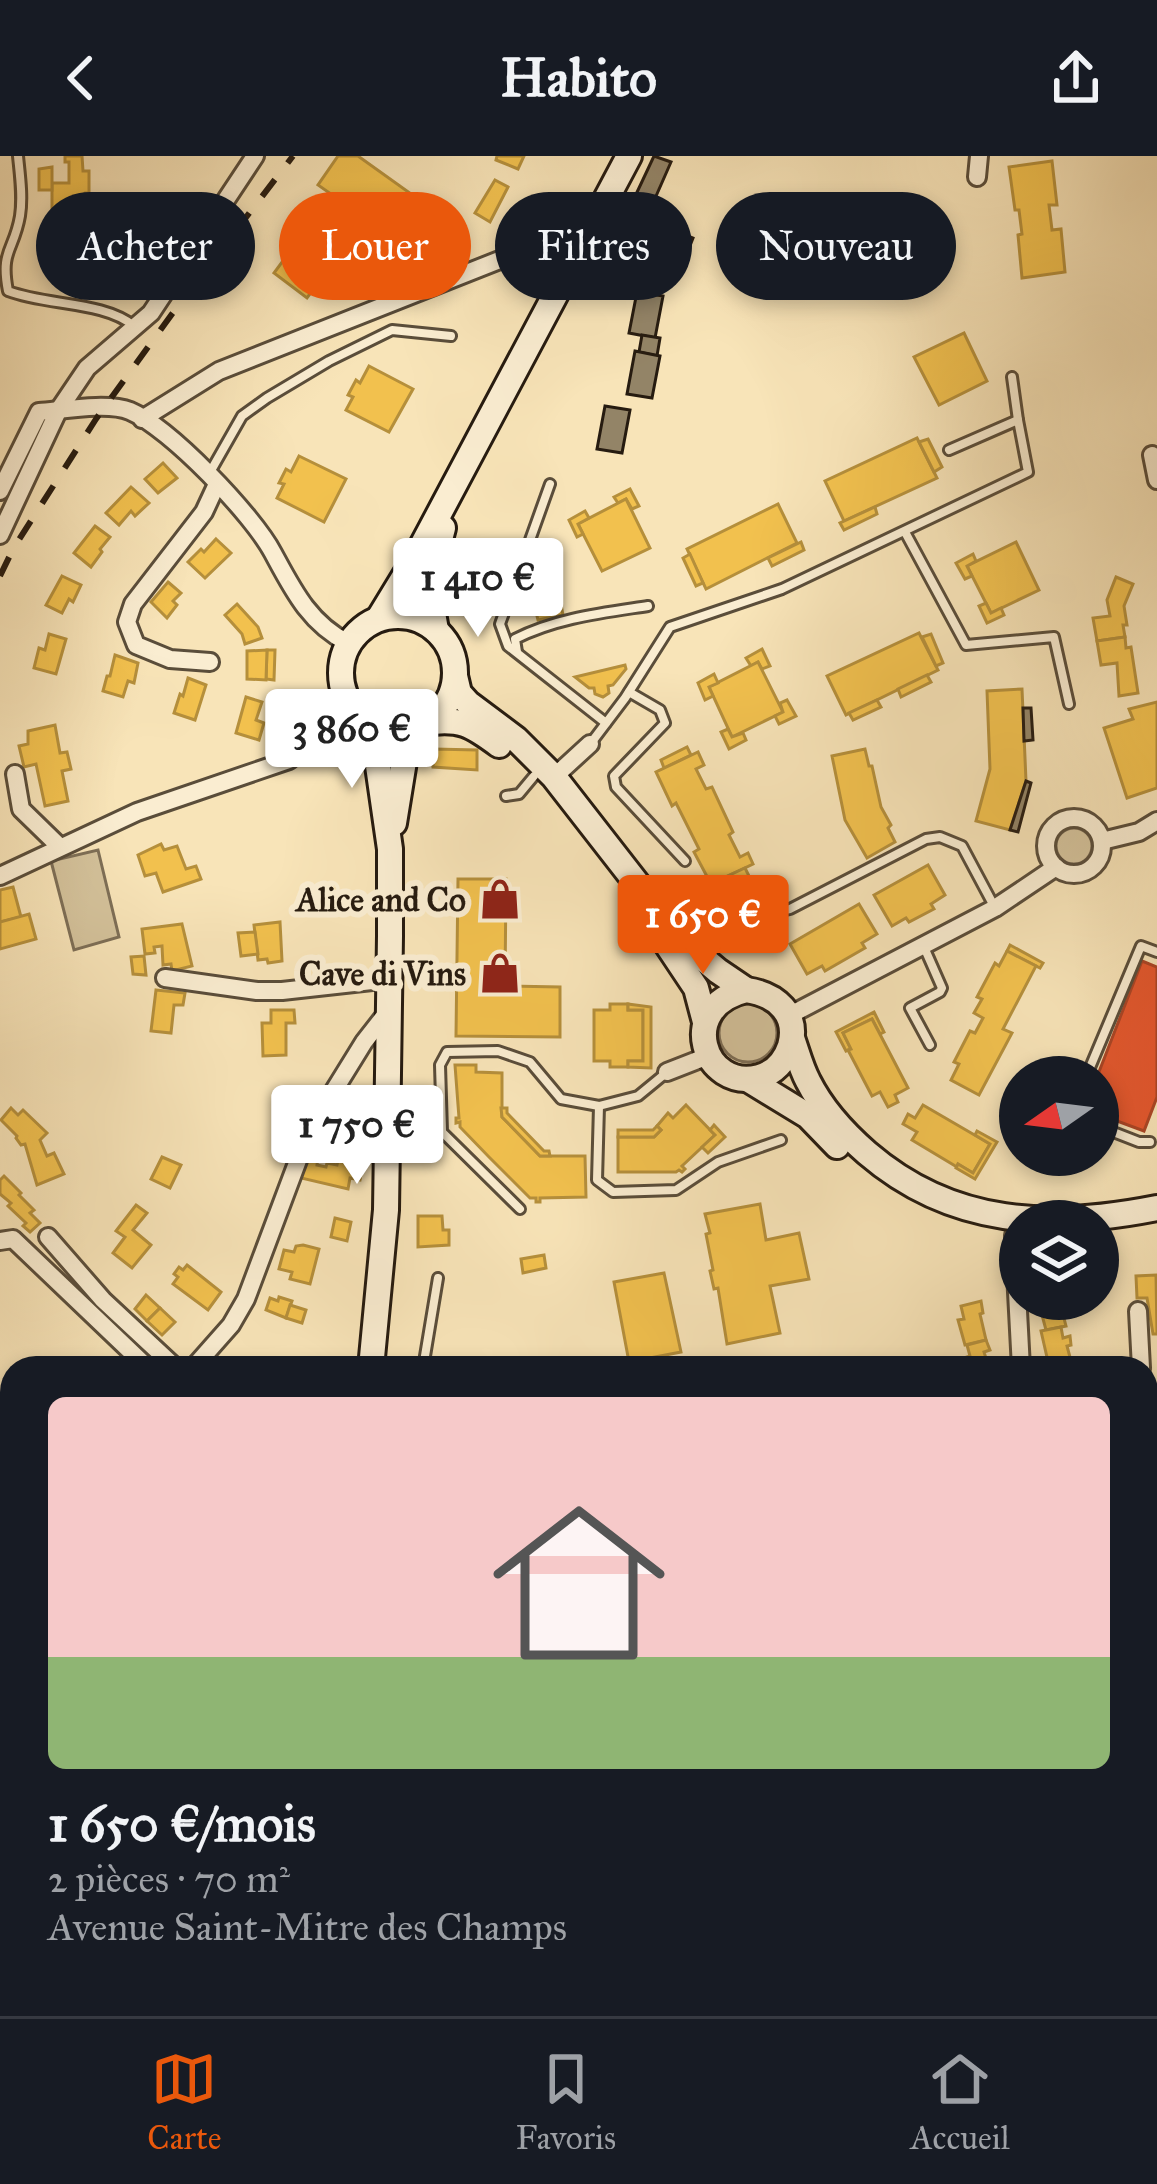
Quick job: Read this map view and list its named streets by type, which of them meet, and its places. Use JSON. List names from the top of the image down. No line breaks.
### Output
{"places":{"shop":["Alice and Co","Cave di Vins"]},"north":"left","page":{"header":"Habito","chip":["Acheter","Louer","Filtres","Nouveau"],"price":["1 410 €","3 860 €","1 650 €","1 750 €"],"list":[{"name":"1 650 €/mois","note":"2 pièces · 70 m² · Avenue Saint-Mitre des Champs"}],"tabs":["Carte","Favoris","Accueil"]}}
